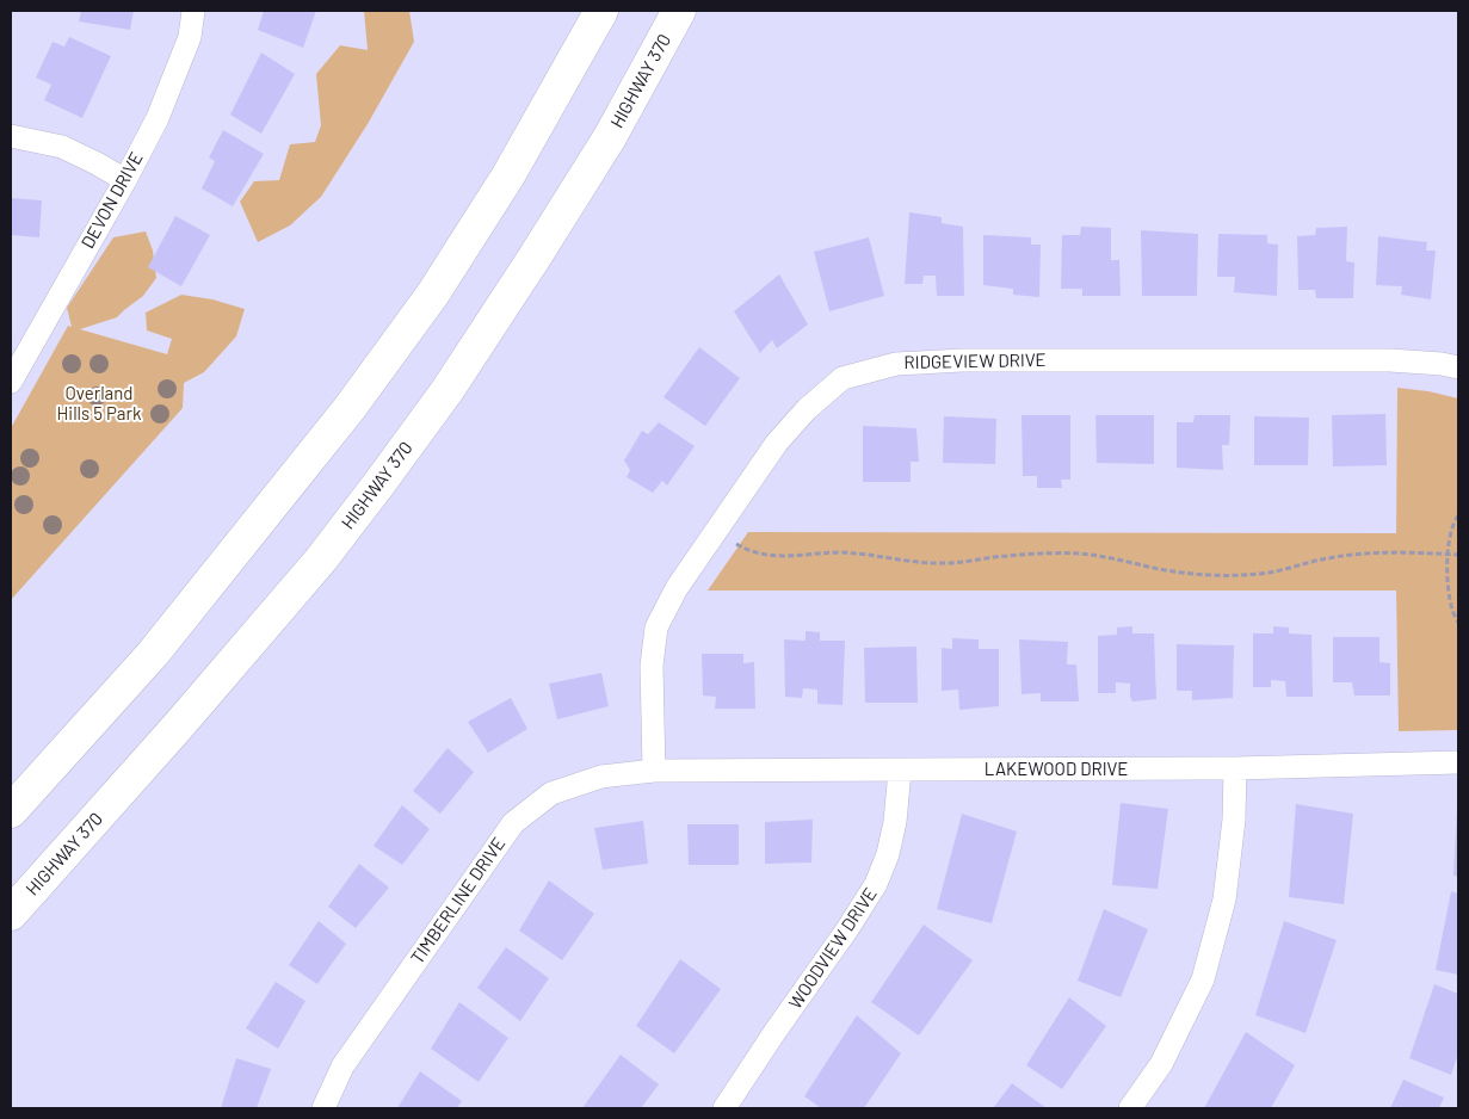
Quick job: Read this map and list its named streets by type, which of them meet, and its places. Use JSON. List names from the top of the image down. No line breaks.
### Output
{"streets":{"highway":["HIGHWAY 370"],"street":["DEVON DRIVE","RIDGEVIEW DRIVE","LAKEWOOD DRIVE","TIMBERLINE DRIVE","WOODVIEW DRIVE"]},"crossings":[["RIDGEVIEW DRIVE","LAKEWOOD DRIVE"],["RIDGEVIEW DRIVE","TIMBERLINE DRIVE"],["LAKEWOOD DRIVE","TIMBERLINE DRIVE"],["LAKEWOOD DRIVE","WOODVIEW DRIVE"]],"parks":["Overland Hills 5 Park"]}
